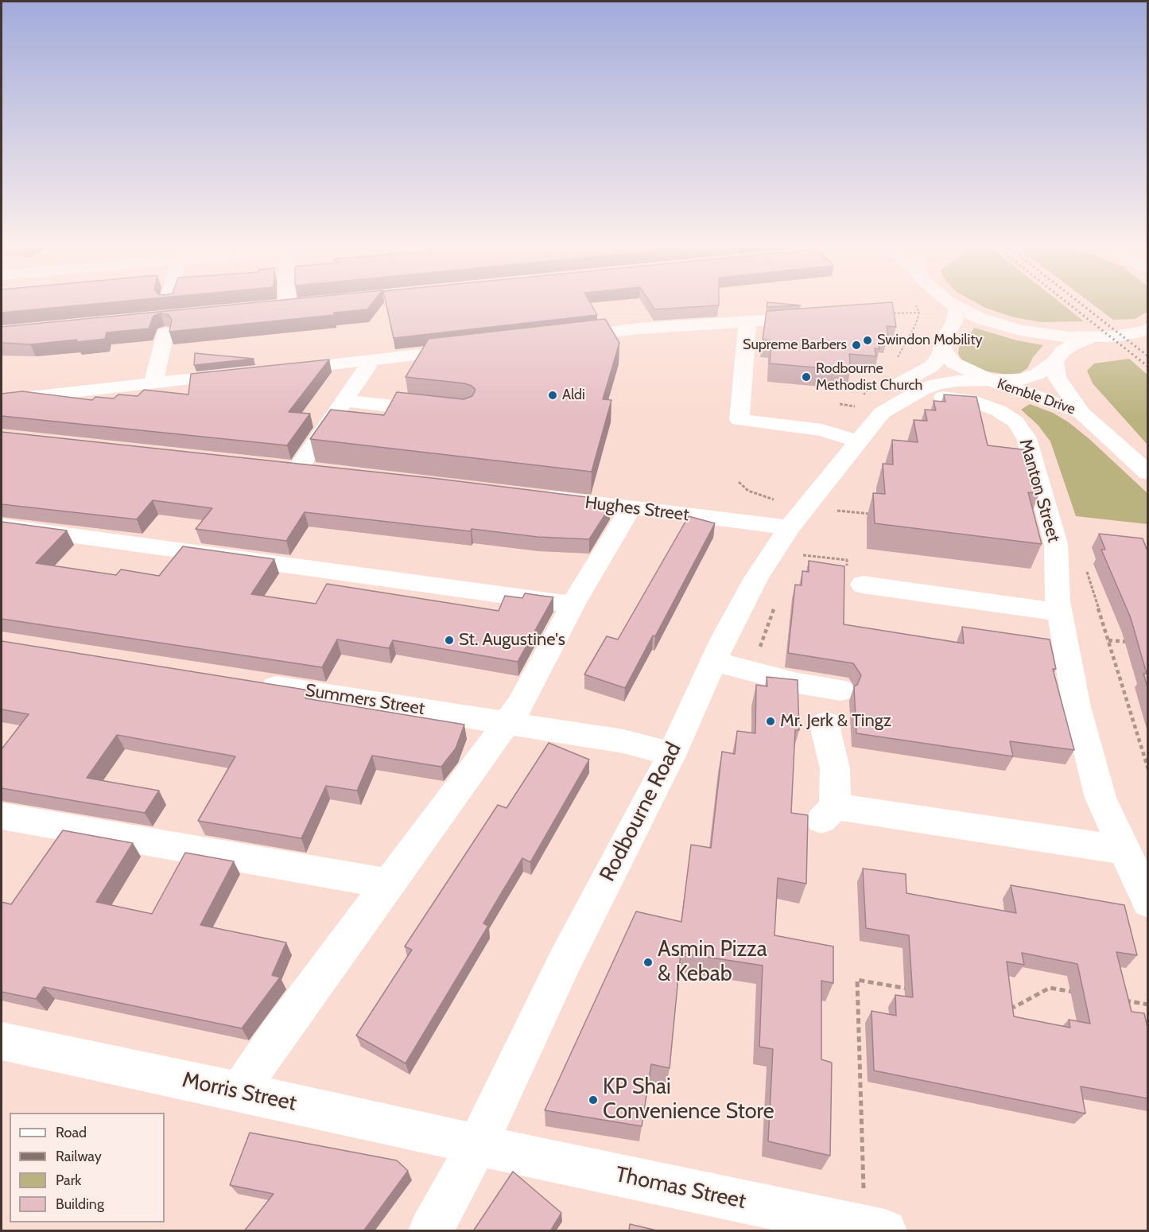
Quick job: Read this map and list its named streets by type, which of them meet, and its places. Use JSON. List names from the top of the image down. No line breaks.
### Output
{"streets":{"street":["Kemble Drive","Manton Street","Hughes Street","Summers Street","Rodbourne Road","Morris Street","Thomas Street"]},"crossings":[["Kemble Drive","Rodbourne Road"],["Manton Street","Rodbourne Road"],["Hughes Street","Rodbourne Road"],["Summers Street","Rodbourne Road"],["Rodbourne Road","Morris Street"],["Rodbourne Road","Thomas Street"],["Morris Street","Thomas Street"]],"places":["Swindon Mobility","Supreme Barbers","Rodbourne Methodist Church","Aldi","St. Augustine's","Mr. Jerk & Tingz","Asmin Pizza & Kebab","KP Shai Convenience Store"],"legend":["Road","Railway","Park","Building"]}
